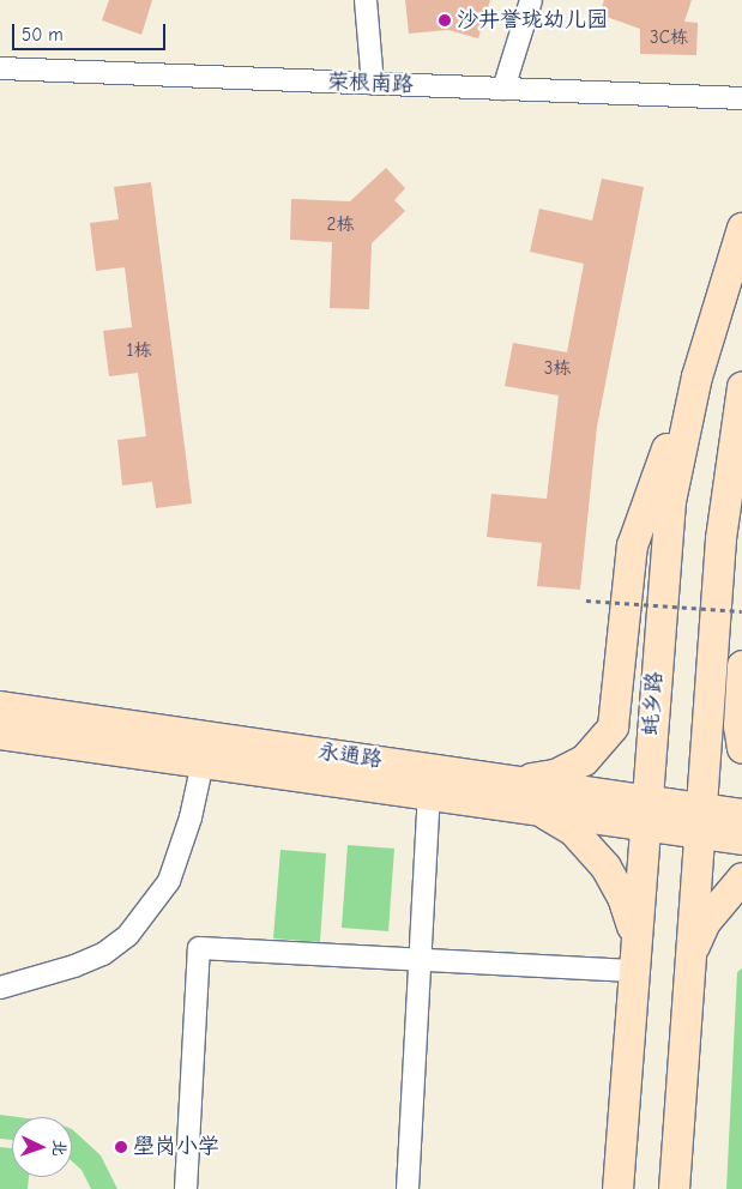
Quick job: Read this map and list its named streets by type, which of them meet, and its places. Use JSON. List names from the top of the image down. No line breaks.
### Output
{"streets":{"street":["荣根南路","蚝乡路","永通路"]},"crossings":[["蚝乡路","永通路"]],"places":["沙井誉珑幼儿园","壆岗小学"],"house_numbers":["3C栋","2栋","1栋","3栋"],"scale_bar":"50 m","north":"right"}
